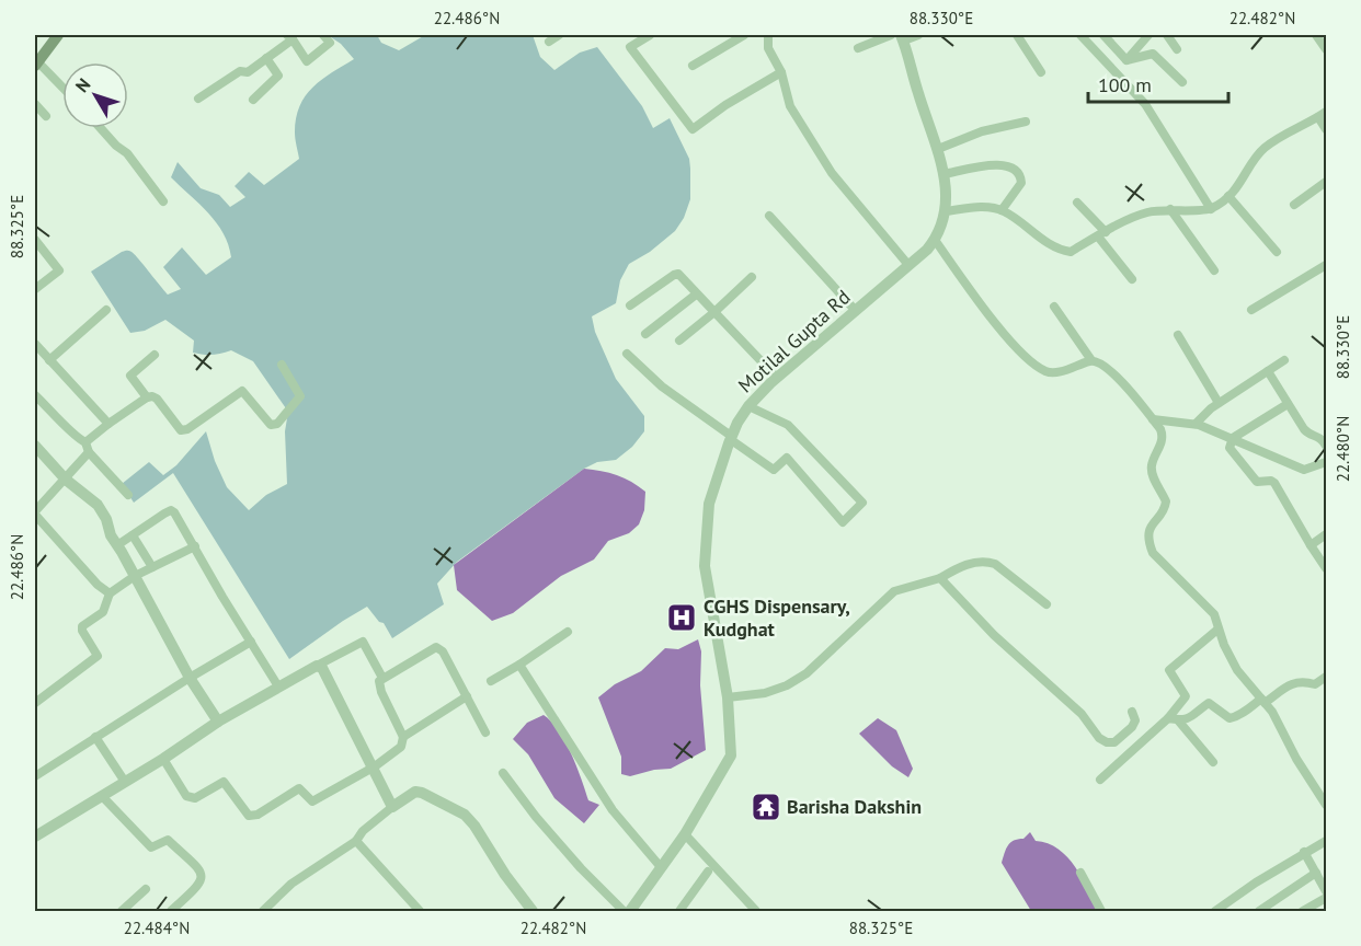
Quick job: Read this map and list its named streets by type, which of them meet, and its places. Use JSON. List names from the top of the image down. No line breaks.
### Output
{"streets":{"street":["Motilal Gupta Rd"]},"places":{"hospital":["CGHS Dispensary, Kudghat"],"temple":["Barisha Dakshin"]},"scale_bar":"100 m","north":"top left","coordinates":["22.486°N","88.330°E","22.482°N","88.325°E","22.480°N","22.484°N"]}
